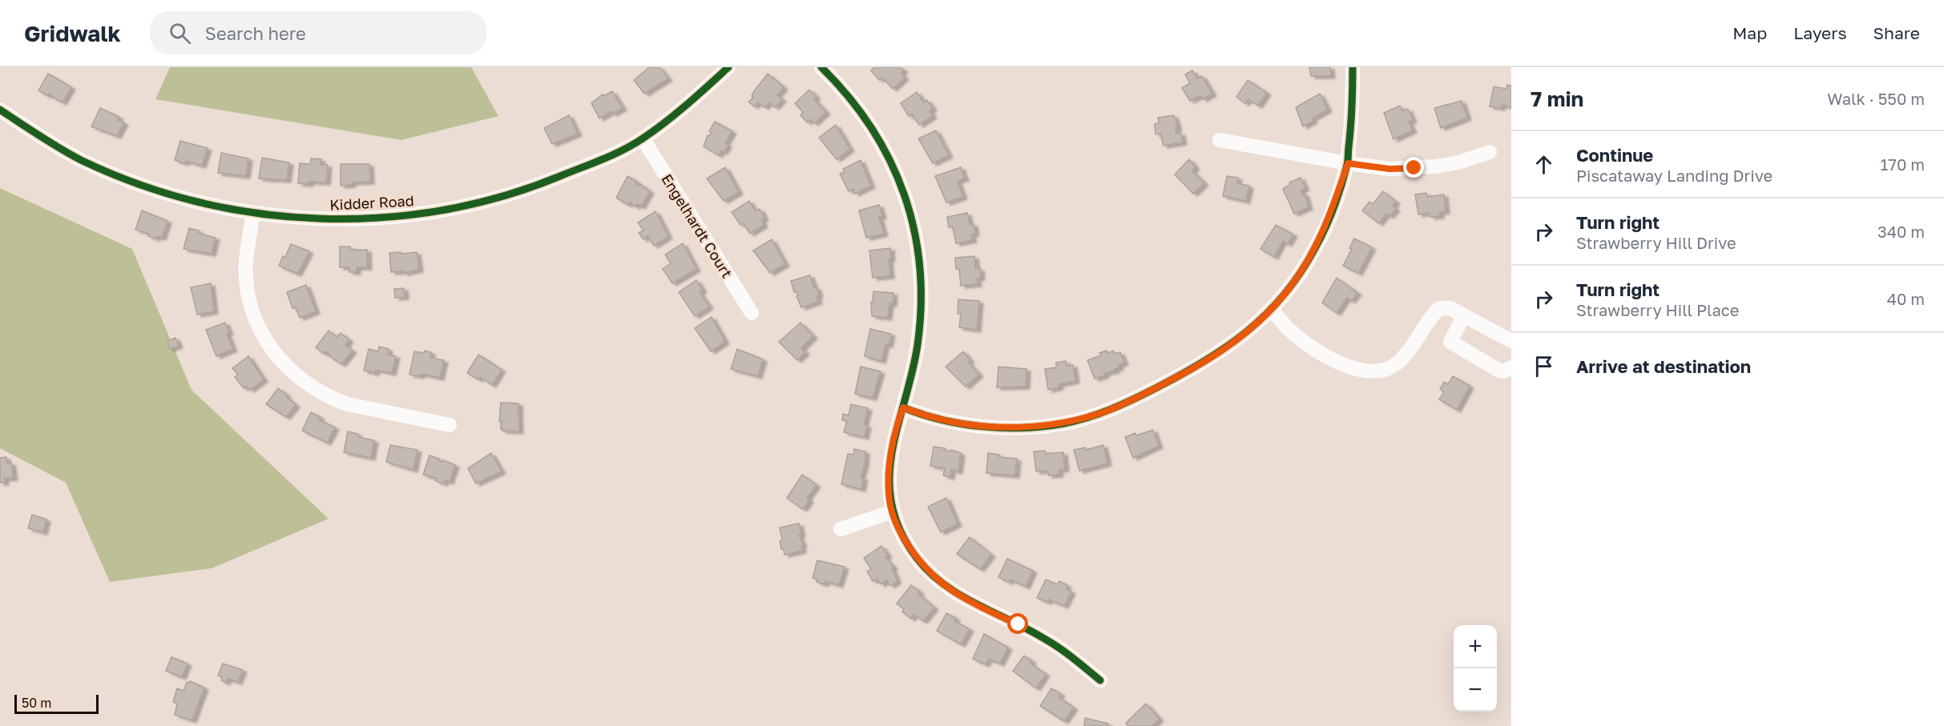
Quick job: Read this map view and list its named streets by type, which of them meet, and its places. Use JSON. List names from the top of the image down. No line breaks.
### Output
{"streets":{"street":["Kidder Road","Engelhardt Court"]},"crossings":[["Kidder Road","Engelhardt Court"]],"scale_bar":"50 m","page":{"header":"Gridwalk","search":"Search here","nav":["Map","Layers","Share"],"heading":["7 min","Walk · 550 m"],"list":[["Continue","Piscataway Landing Drive","170 m"],["Turn right","Strawberry Hill Drive","340 m"],["Turn right","Strawberry Hill Place","40 m"],"Arrive at destination"],"map_buttons":["+","−"],"scale":"50 m"}}
